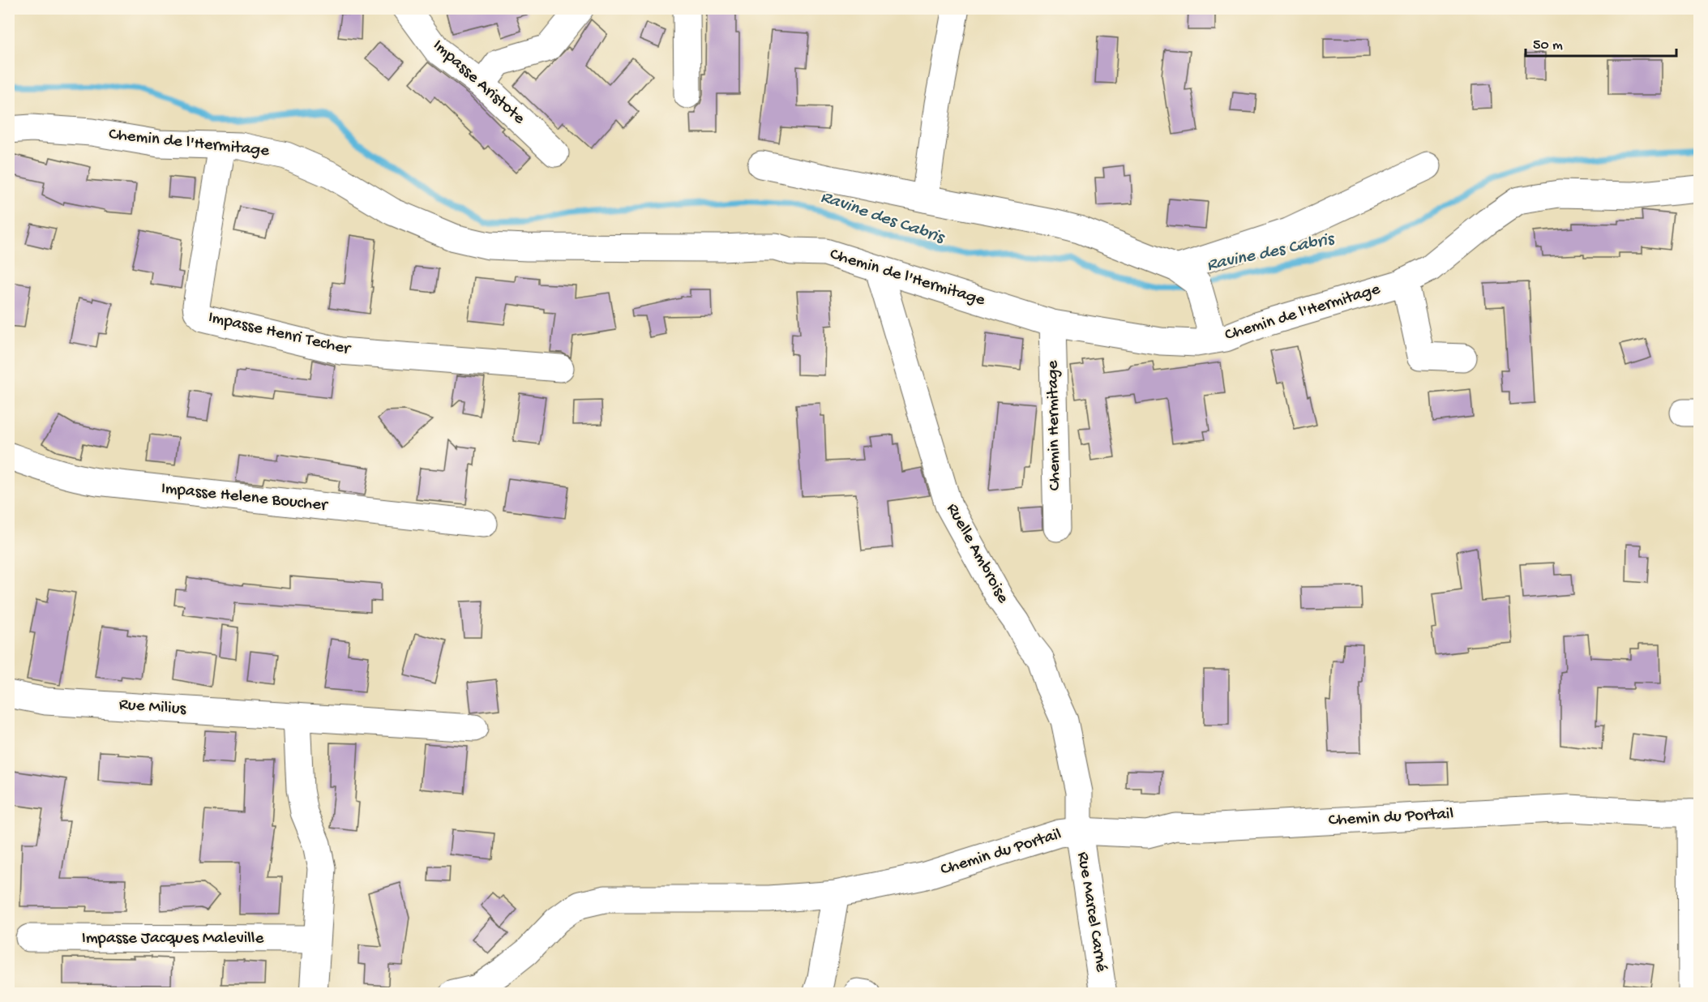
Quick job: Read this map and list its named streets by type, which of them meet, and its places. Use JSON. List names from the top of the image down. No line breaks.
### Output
{"streets":{"street":["Impasse Aristote","Chemin de l'Hermitage","Impasse Henri Techer","Chemin Hermitage","Impasse Helene Boucher","Ruelle Ambroise","Rue Milius","Chemin du Portail","Rue Marcel Carné","Impasse Jacques Maleville"]},"crossings":[["Chemin de l'Hermitage","Impasse Henri Techer"],["Chemin de l'Hermitage","Chemin Hermitage"],["Chemin de l'Hermitage","Ruelle Ambroise"],["Ruelle Ambroise","Chemin du Portail"],["Ruelle Ambroise","Rue Marcel Carné"],["Chemin du Portail","Rue Marcel Carné"]],"water":["Ravine des Cabris"],"scale_bar":"50 m"}
